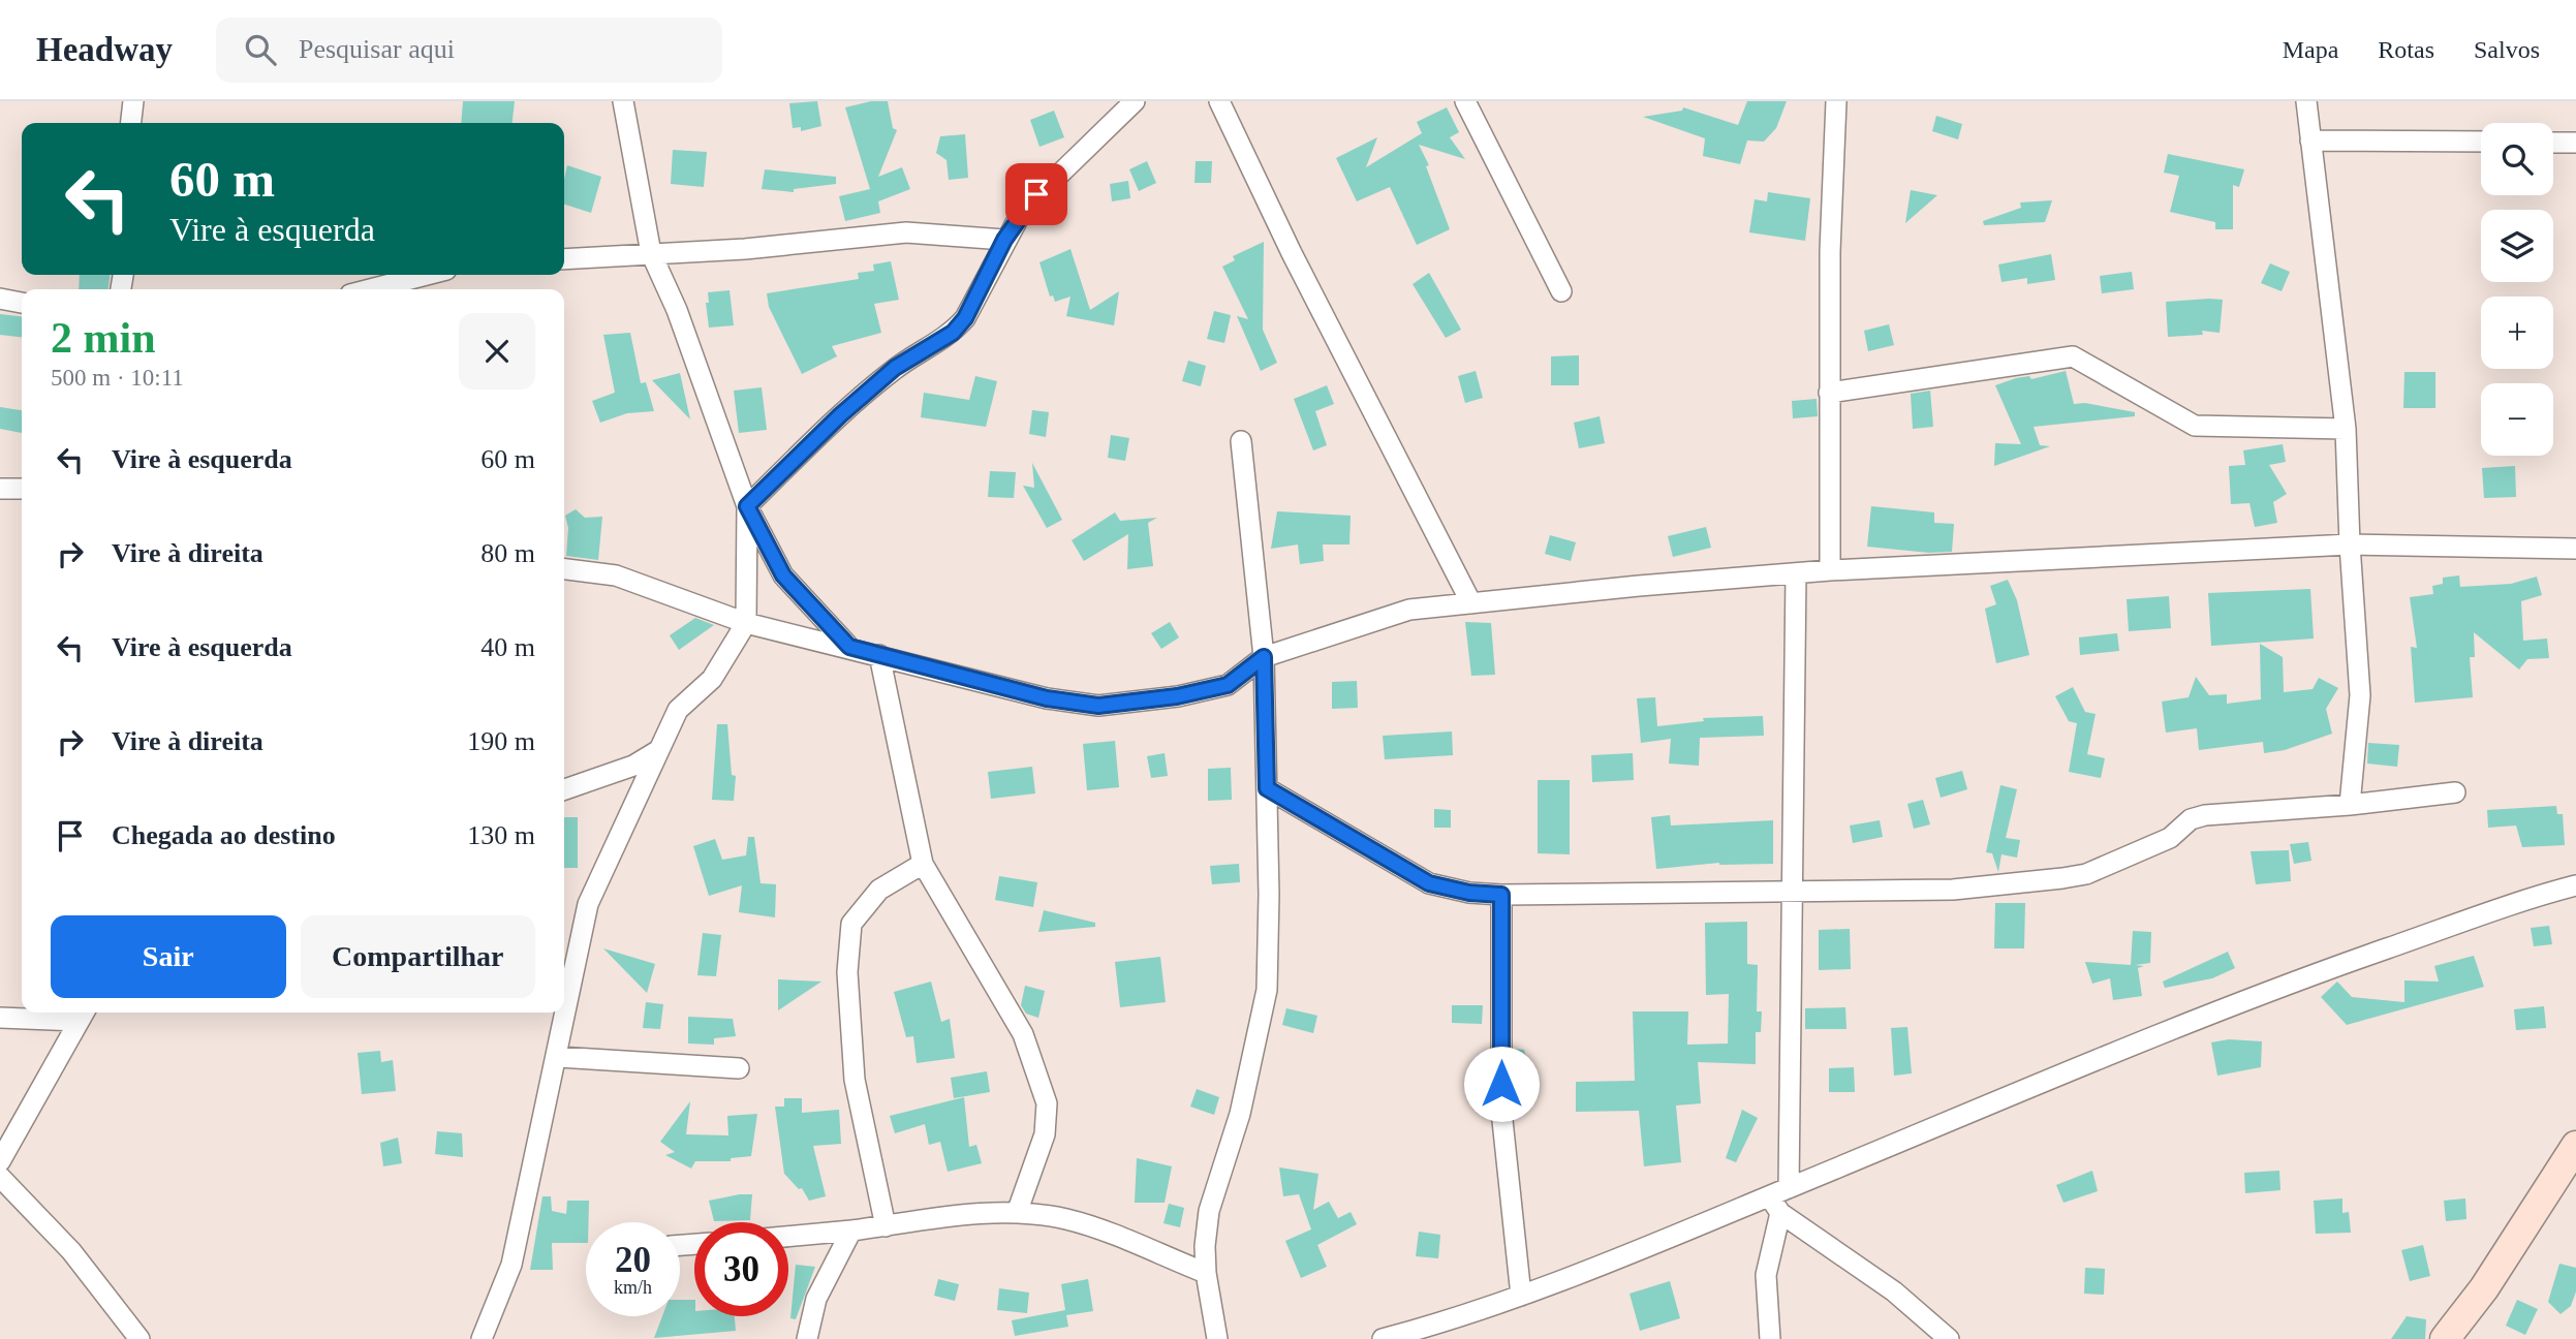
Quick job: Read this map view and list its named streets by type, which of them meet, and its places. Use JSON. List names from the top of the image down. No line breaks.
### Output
{"page":{"header":"Headway","search":"Pesquisar aqui","nav":["Mapa","Rotas","Salvos"],"map_buttons":["+","−"],"turn":["60 m","Vire à esquerda"],"heading":["2 min","500 m · 10:11"],"list":[{"name":"Vire à esquerda","value":"60 m"},{"name":"Vire à direita","value":"80 m"},{"name":"Vire à esquerda","value":"40 m"},{"name":"Vire à direita","value":"190 m"},{"name":"Chegada ao destino","value":"130 m"}],"buttons":["Sair","Compartilhar"],"speed":"20 km/h","limit":"30"}}
